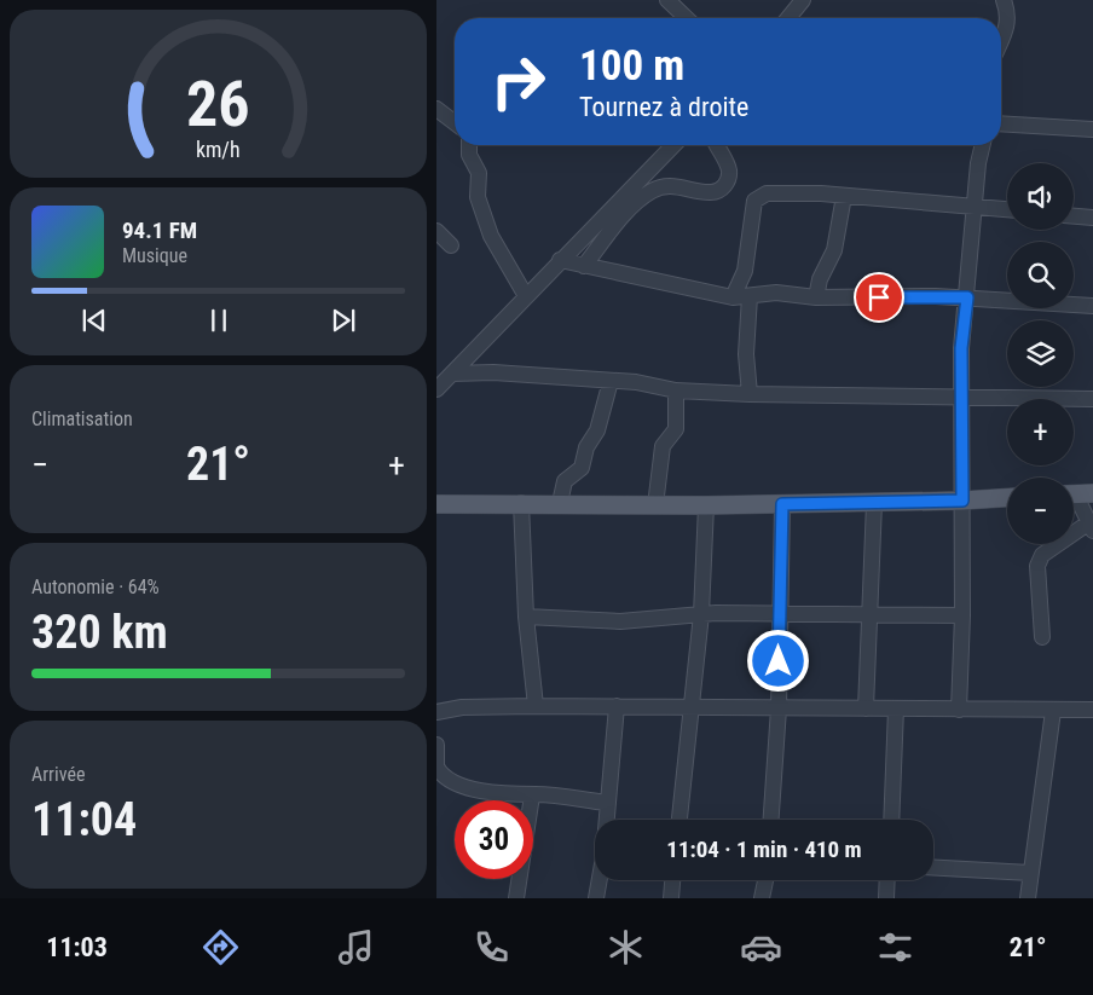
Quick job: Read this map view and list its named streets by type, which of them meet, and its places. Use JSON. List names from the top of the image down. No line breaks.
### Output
{"page":{"turn":["100 m","Tournez à droite"],"map_buttons":["+","−"],"song":["94.1 FM","Musique"],"tile":["Climatisation",["Autonomie · 64%","320 km"],["Arrivée","11:04"]],"heat":["−","21°","+"],"limit":"30","trip":"11:04 · 1 min · 410 m","tabs":["11:03","21°"],"gauge":["26","km/h"]}}
